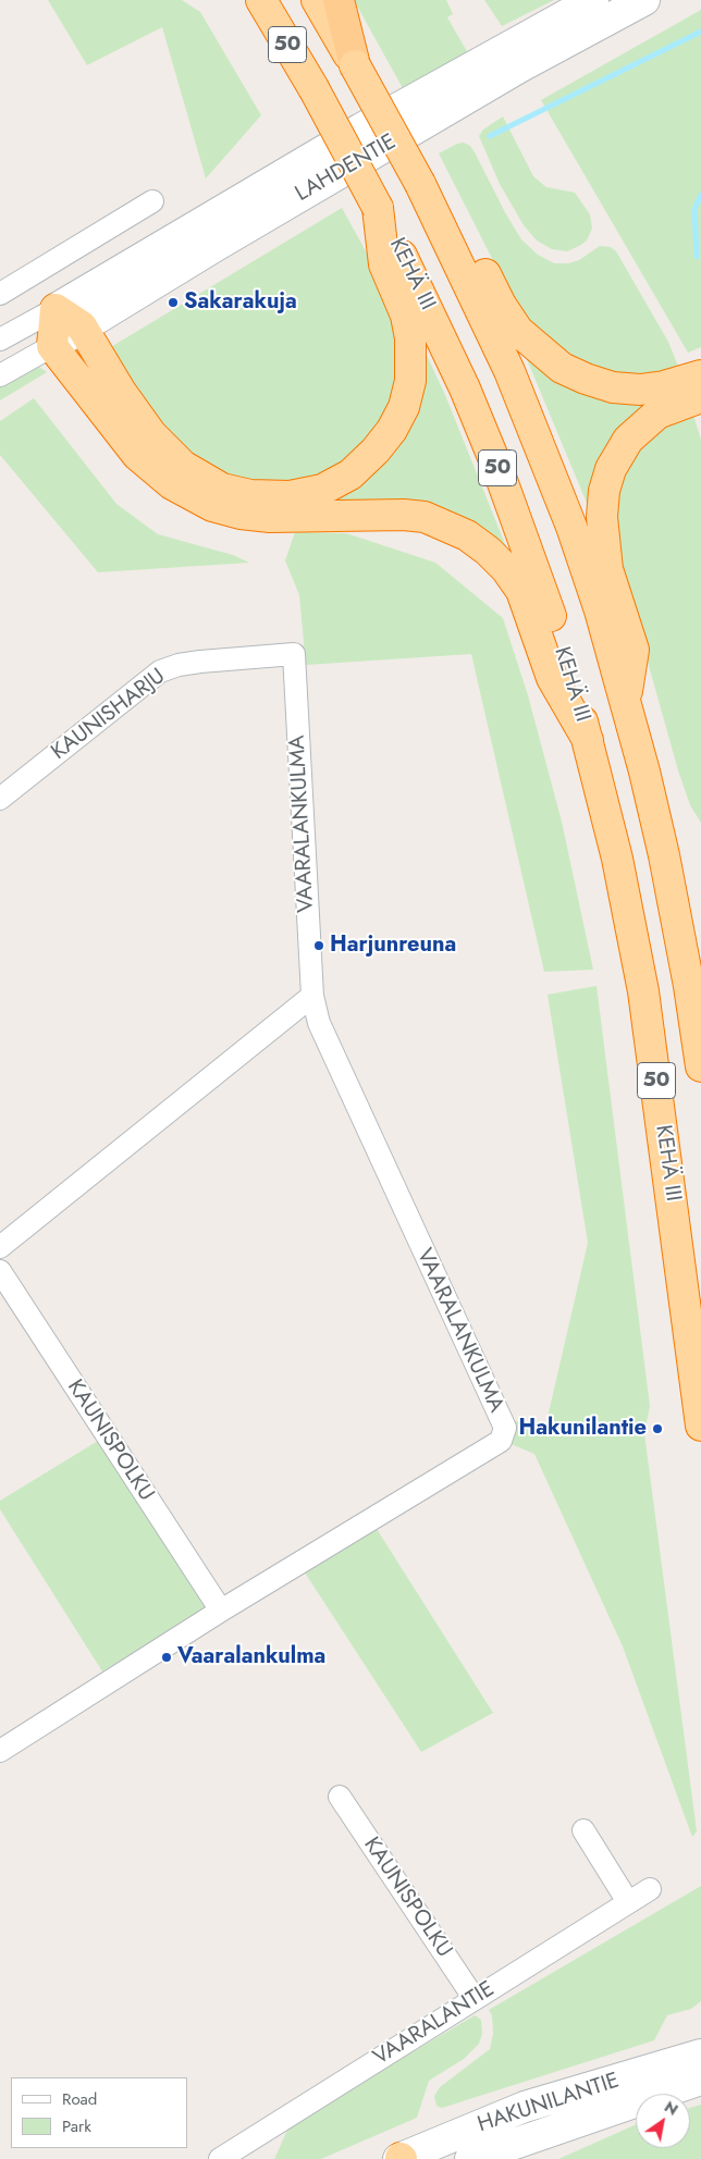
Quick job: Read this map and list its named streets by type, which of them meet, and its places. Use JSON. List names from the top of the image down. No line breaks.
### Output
{"streets":{"highway":["50","KEHÄ III"],"main road":["LAHDENTIE","HAKUNILANTIE"],"street":["KAUNISHARJU","VAARALANKULMA","KAUNISPOLKU","VAARALANTIE"]},"crossings":[["KAUNISHARJU","VAARALANKULMA"],["VAARALANKULMA","KAUNISPOLKU"],["KAUNISPOLKU","VAARALANTIE"]],"places":["Sakarakuja","Harjunreuna","Hakunilantie","Vaaralankulma"],"legend":["Road","Park"],"north":"top right"}
